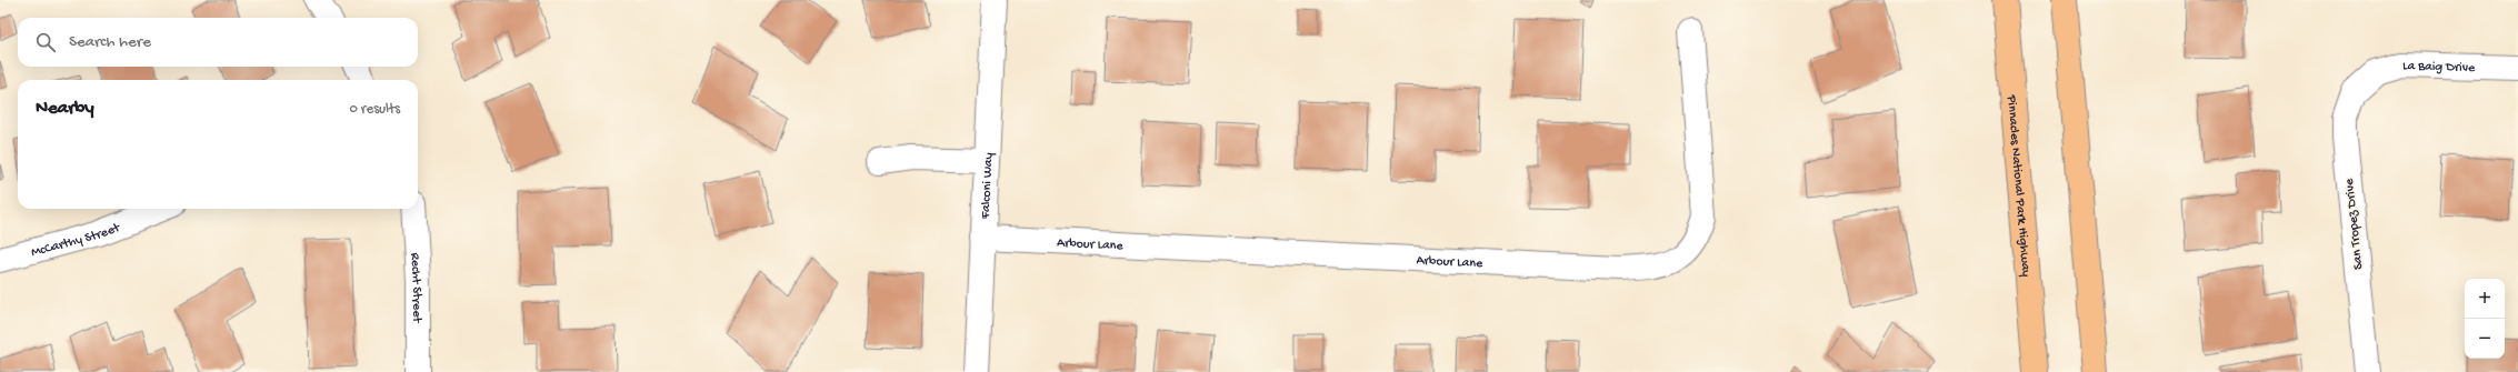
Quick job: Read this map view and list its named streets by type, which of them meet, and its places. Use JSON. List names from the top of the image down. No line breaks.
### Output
{"streets":{"main road":["Pinnacles National Park Highway"],"street":["La Baig Drive","Falconi Way","San Tropez Drive","McCarthy Street","Arbour Lane","Recht Street"]},"crossings":[["La Baig Drive","San Tropez Drive"],["Falconi Way","Arbour Lane"]],"page":{"search":"Search here","heading":["Nearby","0 results"],"map_buttons":["+","−"]}}
